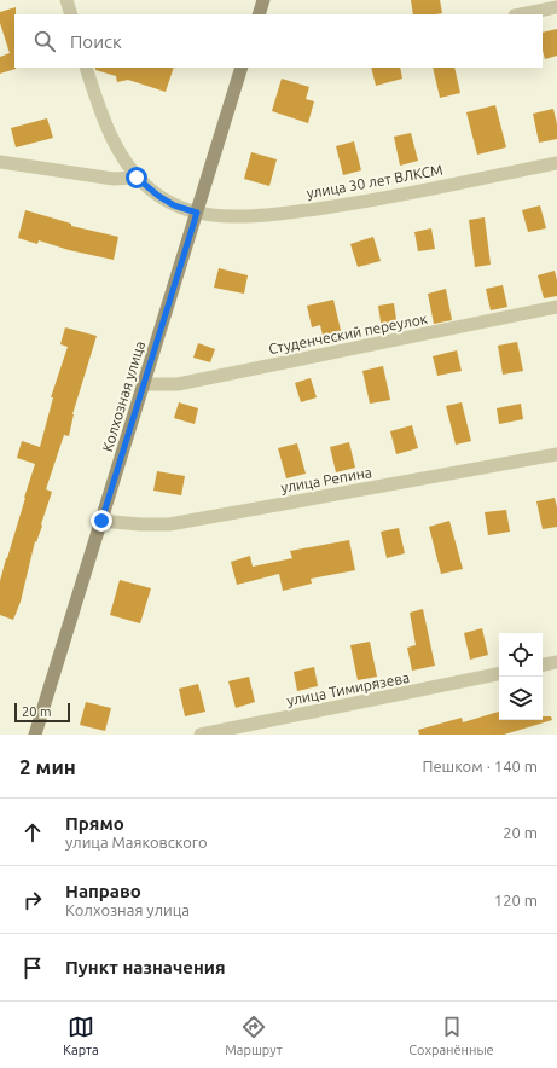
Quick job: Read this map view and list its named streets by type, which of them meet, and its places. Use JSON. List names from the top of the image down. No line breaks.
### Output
{"streets":{"main road":["Колхозная улица"],"street":["улица 30 лет ВЛКСМ","Студенческий переулок","улица Репина","улица Тимирязева"]},"crossings":[["улица 30 лет ВЛКСМ","Колхозная улица"],["Студенческий переулок","Колхозная улица"],["Колхозная улица","улица Репина"]],"scale_bar":"20 m","page":{"search":"Поиск","scale":"20 m","heading":["2 мин","Пешком · 140 m"],"list":[["Прямо","улица Маяковского","20 m"],["Направо","Колхозная улица","120 m"],"Пункт назначения"],"nav":["Карта","Маршрут","Сохранённые"]}}
